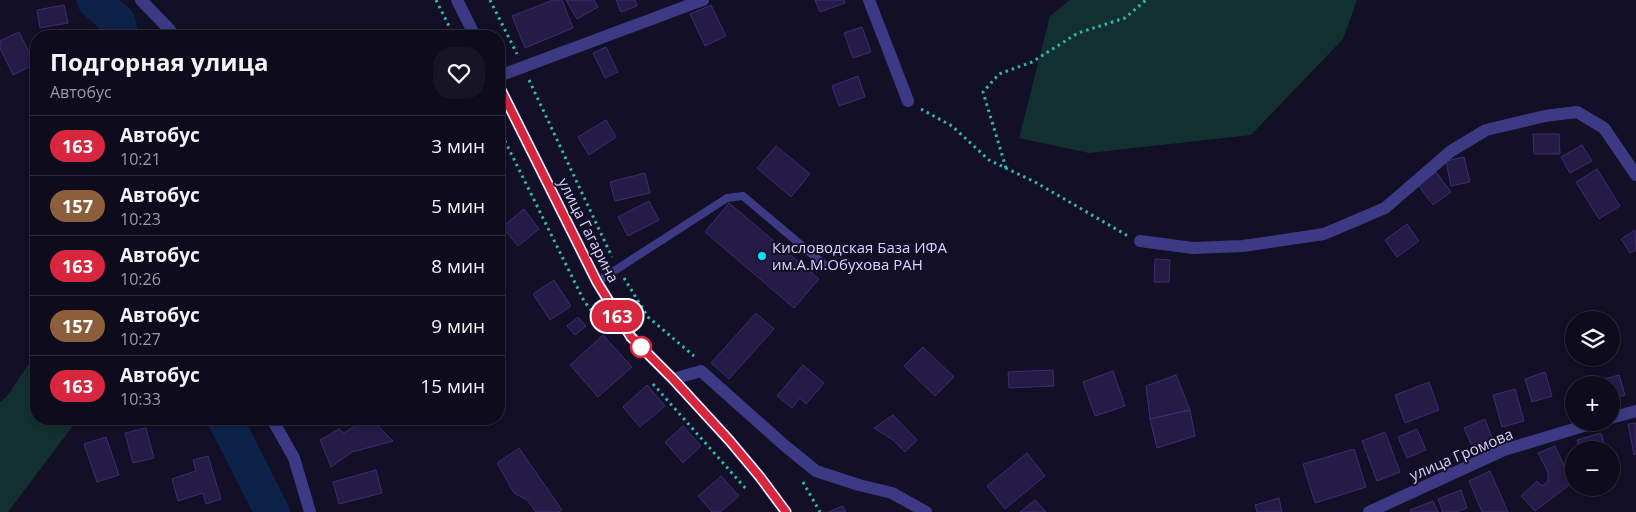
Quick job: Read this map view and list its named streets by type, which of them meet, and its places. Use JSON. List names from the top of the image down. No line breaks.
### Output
{"streets":{"street":["улица Гагарина","улица Громова"]},"places":["Кисловодская База ИФА им.А.М.Обухова РАН"],"lines":["bus line 163"],"page":{"on_map":"163","heading":["Подгорная улица","Автобус"],"list":[{"mark":"163","name":"Автобус","note":"10:21","value":"3 мин"},{"mark":"157","name":"Автобус","note":"10:23","value":"5 мин"},{"mark":"163","name":"Автобус","note":"10:26","value":"8 мин"},{"mark":"157","name":"Автобус","note":"10:27","value":"9 мин"},{"mark":"163","name":"Автобус","note":"10:33","value":"15 мин"}],"map_buttons":["+","−"]}}
